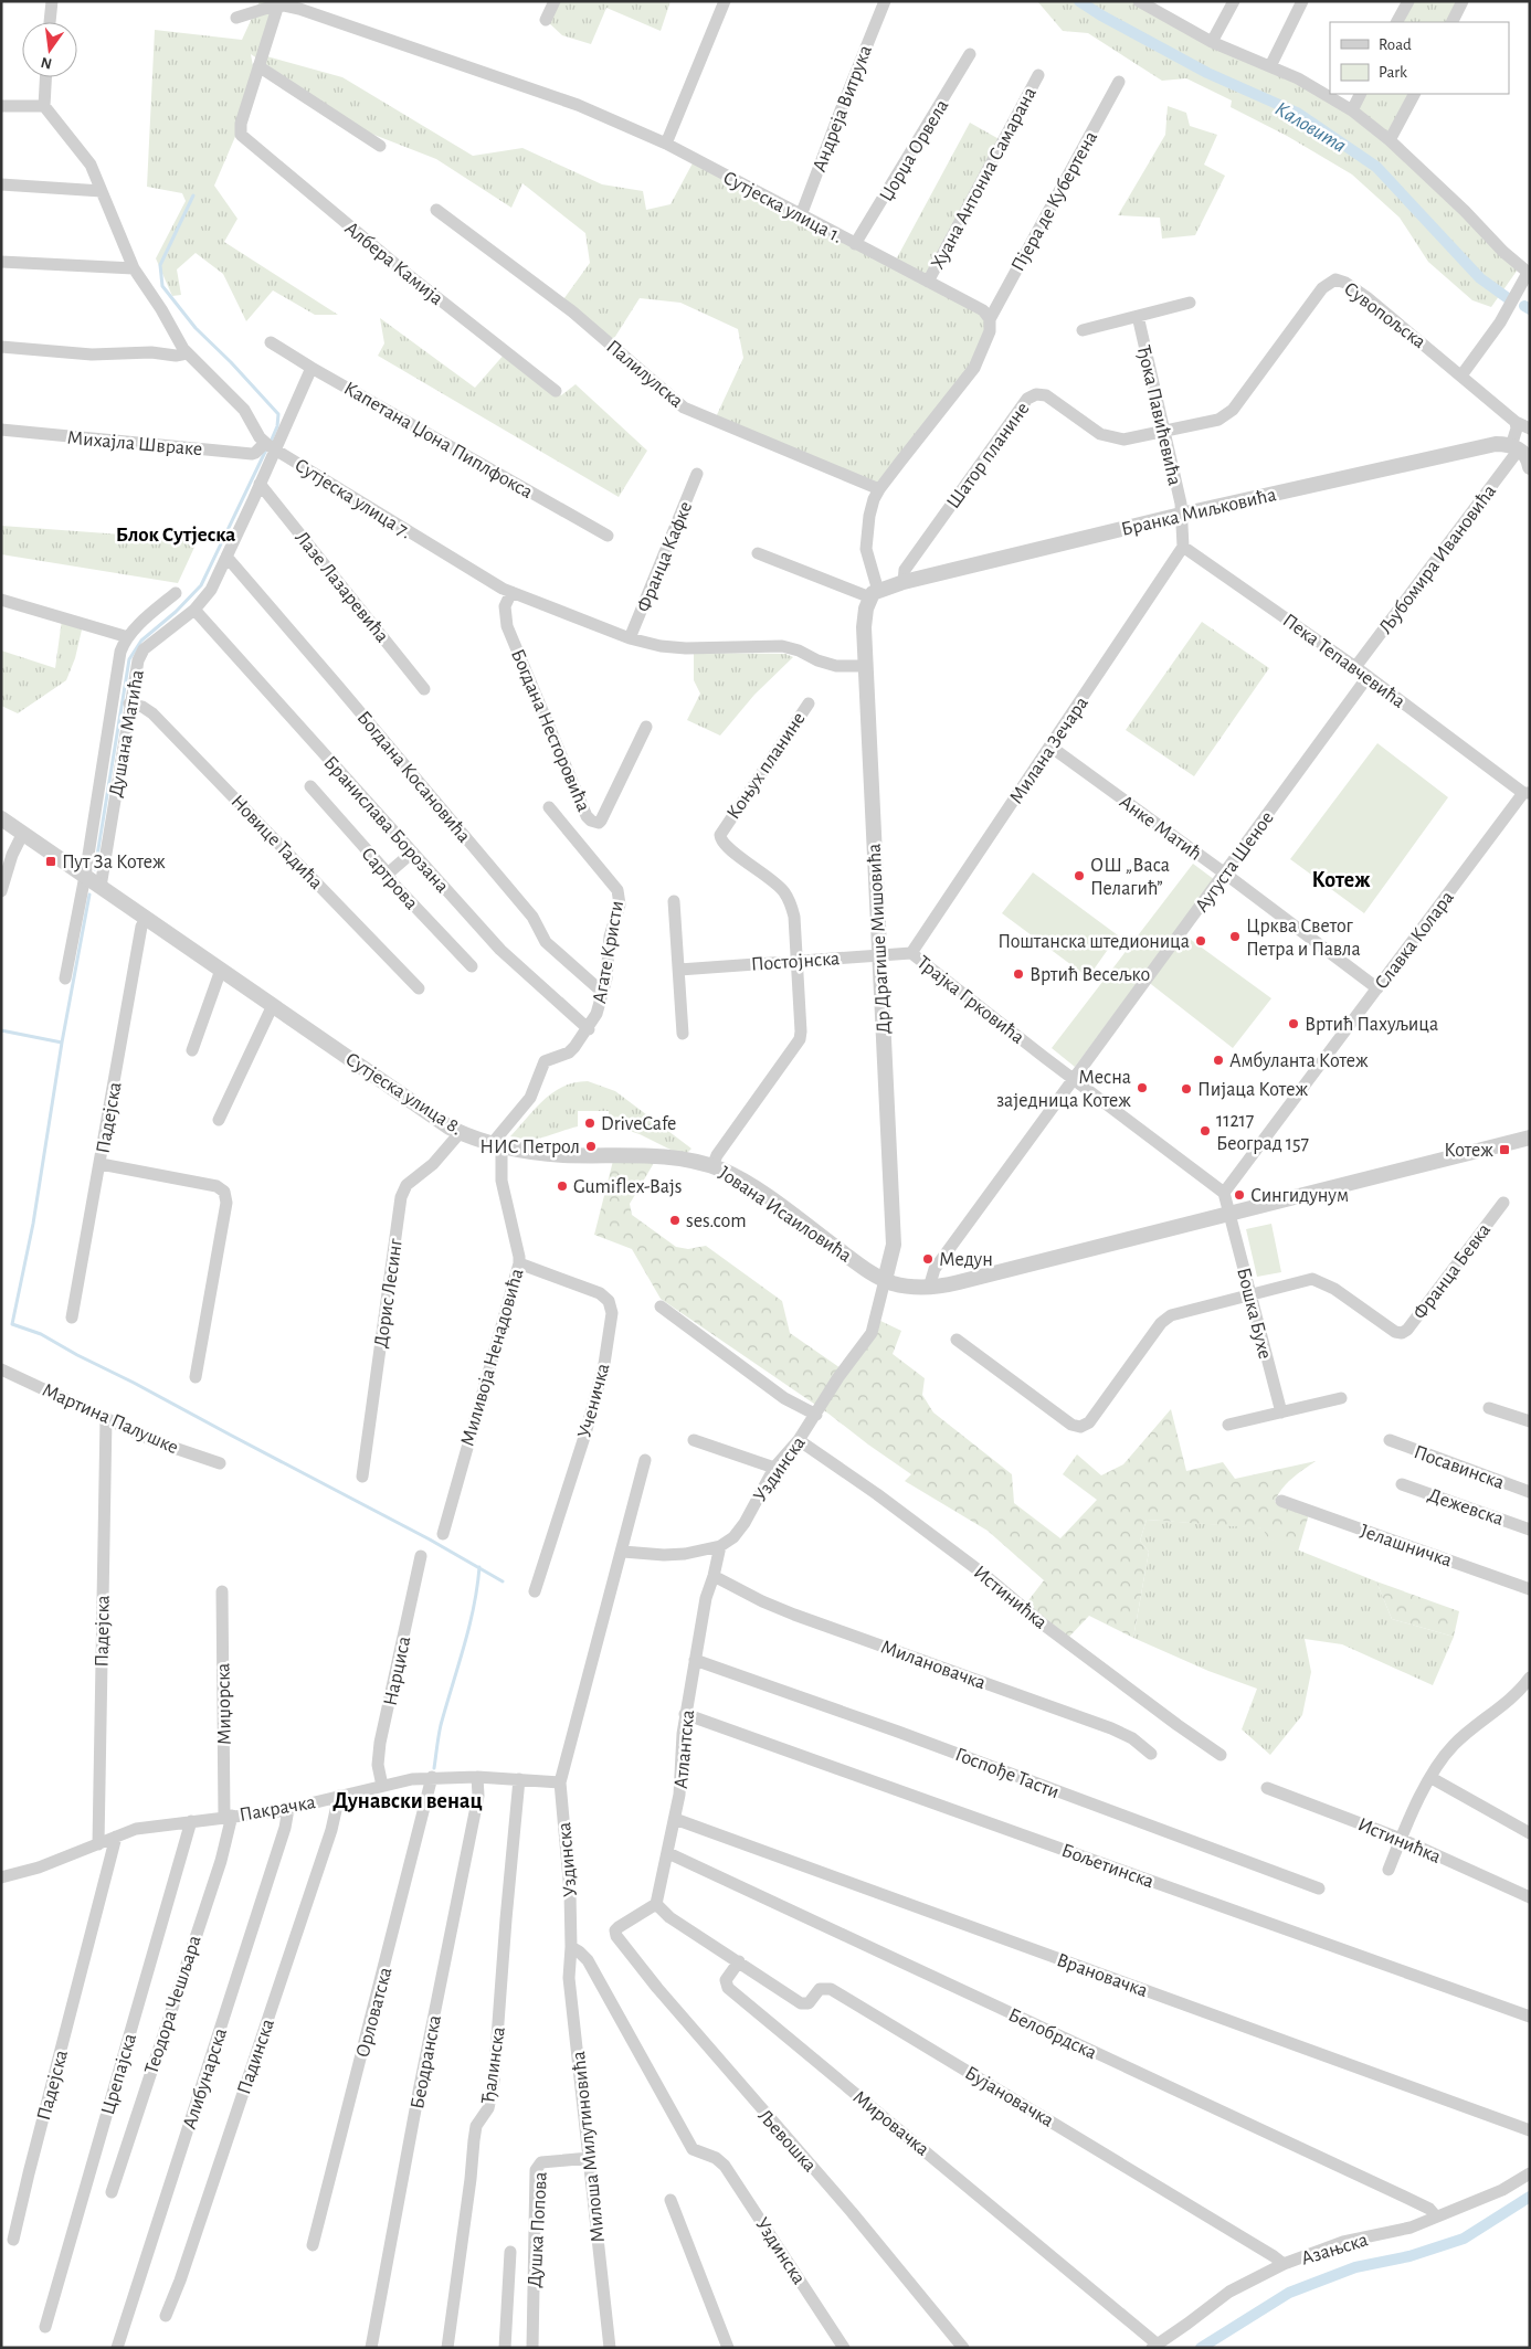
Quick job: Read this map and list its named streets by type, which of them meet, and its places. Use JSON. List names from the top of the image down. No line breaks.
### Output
{"streets":{"street":["Андреја Витрука","Џорџа Орвела","Хуана Антониа Самарана","Пјера де Кубертена","Сутјеска улица 1.","Албера Камија","Сувопољска","Палилулска","Ђока Павићевића","Капетана Џона Пиплфокса","Михајла Швраке","Шатор планине","Сутјеска улица 7.","Бранка Миљковића","Франца Кафке","Љубомира Ивановића","Лазе Лазаревића","Пека Тепавчевића","Богдана Несторовића","Душана Матића","Милана Зечара","Коњух планине","Богдана Косановића","Бранислава Борозана","Анке Матић","Новице Тадића","Аугуста Шеное","Сартрова","Др Драгише Мишовића","Славка Колара","Агате Кристи","Постојнска","Трајка Грковића","Сутјеска улица 8.","Падејска","Јована Исаиловића","Франца Бевка","Дорис Лесинг","Бошка Бухе","Миливоја Ненадовића","Ученичка","Мартина Палушке","Посавинска","Уздинска","Дежевска","Јелашничка","Истинићка","Милановачка","Нарциса","Миџорска","Атлантска","Госпође Тасти","Пакрачка","Бољетинска","Врановачка","Теодора Чешљара","Орловатска","Белобрдска","Падинска","Беодранска","Ђалинска","Црепајска","Алибунарска","Бујановачка","Мировачка","Љевошка","Милоша Милутиновића","Душка Попова","Азањска"]},"crossings":[["Андреја Витрука","Сутјеска улица 1."],["Џорџа Орвела","Сутјеска улица 1."],["Хуана Антониа Самарана","Сутјеска улица 1."],["Пјера де Кубертена","Сутјеска улица 1."],["Сувопољска","Ђока Павићевића"],["Сувопољска","Шатор планине"],["Ђока Павићевића","Шатор планине"],["Ђока Павићевића","Бранка Миљковића"],["Капетана Џона Пиплфокса","Душана Матића"],["Михајла Швраке","Сутјеска улица 7."],["Михајла Швраке","Душана Матића"],["Шатор планине","Бранка Миљковића"],["Сутјеска улица 7.","Франца Кафке"],["Сутјеска улица 7.","Богдана Несторовића"],["Сутјеска улица 7.","Душана Матића"],["Сутјеска улица 7.","Др Драгише Мишовића"],["Бранка Миљковића","Љубомира Ивановића"],["Бранка Миљковића","Др Драгише Мишовића"],["Љубомира Ивановића","Пека Тепавчевића"],["Лазе Лазаревића","Душана Матића"],["Пека Тепавчевића","Милана Зечара"],["Пека Тепавчевића","Аугуста Шеное"],["Пека Тепавчевића","Славка Колара"],["Душана Матића","Богдана Косановића"],["Душана Матића","Бранислава Борозана"],["Душана Матића","Новице Тадића"],["Душана Матића","Сутјеска улица 8."],["Милана Зечара","Анке Матић"],["Милана Зечара","Постојнска"],["Милана Зечара","Трајка Грковића"],["Коњух планине","Постојнска"],["Коњух планине","Јована Исаиловића"],["Богдана Косановића","Агате Кристи"],["Бранислава Борозана","Агате Кристи"],["Анке Матић","Аугуста Шеное"],["Анке Матић","Славка Колара"],["Аугуста Шеное","Трајка Грковића"],["Аугуста Шеное","Јована Исаиловића"],["Др Драгише Мишовића","Постојнска"],["Др Драгише Мишовића","Јована Исаиловића"],["Др Драгише Мишовића","Уздинска"],["Славка Колара","Трајка Грковића"],["Агате Кристи","Сутјеска улица 8."],["Агате Кристи","Миливоја Ненадовића"],["Постојнска","Трајка Грковића"],["Постојнска","Јована Исаиловића"],["Сутјеска улица 8.","Падејска"],["Сутјеска улица 8.","Јована Исаиловића"],["Сутјеска улица 8.","Дорис Лесинг"],["Сутјеска улица 8.","Миливоја Ненадовића"],["Падејска","Мартина Палушке"],["Падејска","Пакрачка"],["Јована Исаиловића","Бошка Бухе"],["Јована Исаиловића","Уздинска"],["Франца Бевка","Бошка Бухе"],["Миливоја Ненадовића","Ученичка"],["Уздинска","Истинићка"],["Уздинска","Атлантска"],["Уздинска","Пакрачка"],["Уздинска","Милоша Милутиновића"],["Милановачка","Атлантска"],["Нарциса","Пакрачка"],["Миџорска","Пакрачка"],["Миџорска","Теодора Чешљара"],["Атлантска","Госпође Тасти"],["Атлантска","Бољетинска"],["Атлантска","Врановачка"],["Атлантска","Белобрдска"],["Атлантска","Љевошка"],["Пакрачка","Теодора Чешљара"],["Пакрачка","Орловатска"],["Пакрачка","Падинска"],["Пакрачка","Беодранска"],["Пакрачка","Ђалинска"],["Пакрачка","Црепајска"],["Пакрачка","Алибунарска"],["Белобрдска","Азањска"],["Бујановачка","Мировачка"],["Бујановачка","Азањска"],["Мировачка","Азањска"],["Милоша Милутиновића","Душка Попова"]],"districts":["Блок Сутјеска","Котеж","Дунавски венац"],"water":["Каловита"],"places":{"transit":["Пут За Котеж","Котеж"],"other":["ОШ „Васа Пелагић”","Црква Светог Петра и Павла","Поштанска штедионица","Вртић Весељко","Вртић Пахуљица","Амбуланта Котеж","Месна заједница Котеж","Пијаца Котеж","DriveCafe","11217 Београд 157","НИС Петрол","Gumiflex-Bajs","Сингидунум","ses.com","Медун"]},"legend":["Road","Park"],"north":"bottom"}
